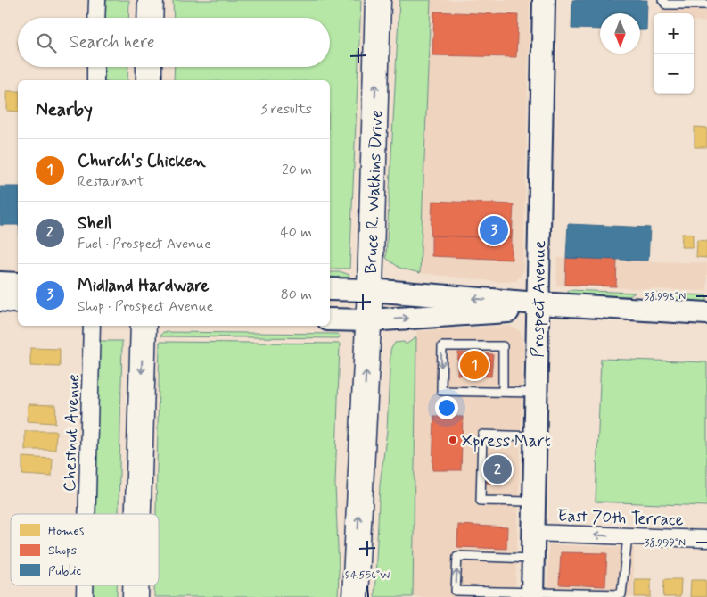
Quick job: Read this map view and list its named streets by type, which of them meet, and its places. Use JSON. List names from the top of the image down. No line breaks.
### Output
{"streets":{"highway":["Bruce R. Watkins Drive"],"main road":["Prospect Avenue"],"street":["Chestnut Avenue","East 70th Terrace"]},"crossings":[["Prospect Avenue","East 70th Terrace"]],"one_way":["Bruce R. Watkins Drive","East 70th Terrace"],"places":["Xpress Mart"],"legend":["Homes","Shops","Public"],"north":"bottom","page":{"map_buttons":["+","−"],"search":"Search here","heading":["Nearby","3 results"],"list":[{"mark":"1","name":"Church's Chicken","note":"Restaurant","value":"20 m"},{"mark":"2","name":"Shell","note":"Fuel · Prospect Avenue","value":"40 m"},{"mark":"3","name":"Midland Hardware","note":"Shop · Prospect Avenue","value":"80 m"}],"pins":["3","1","2"]},"coordinates":["38.998°N","38.999°N","94.556°W"]}
